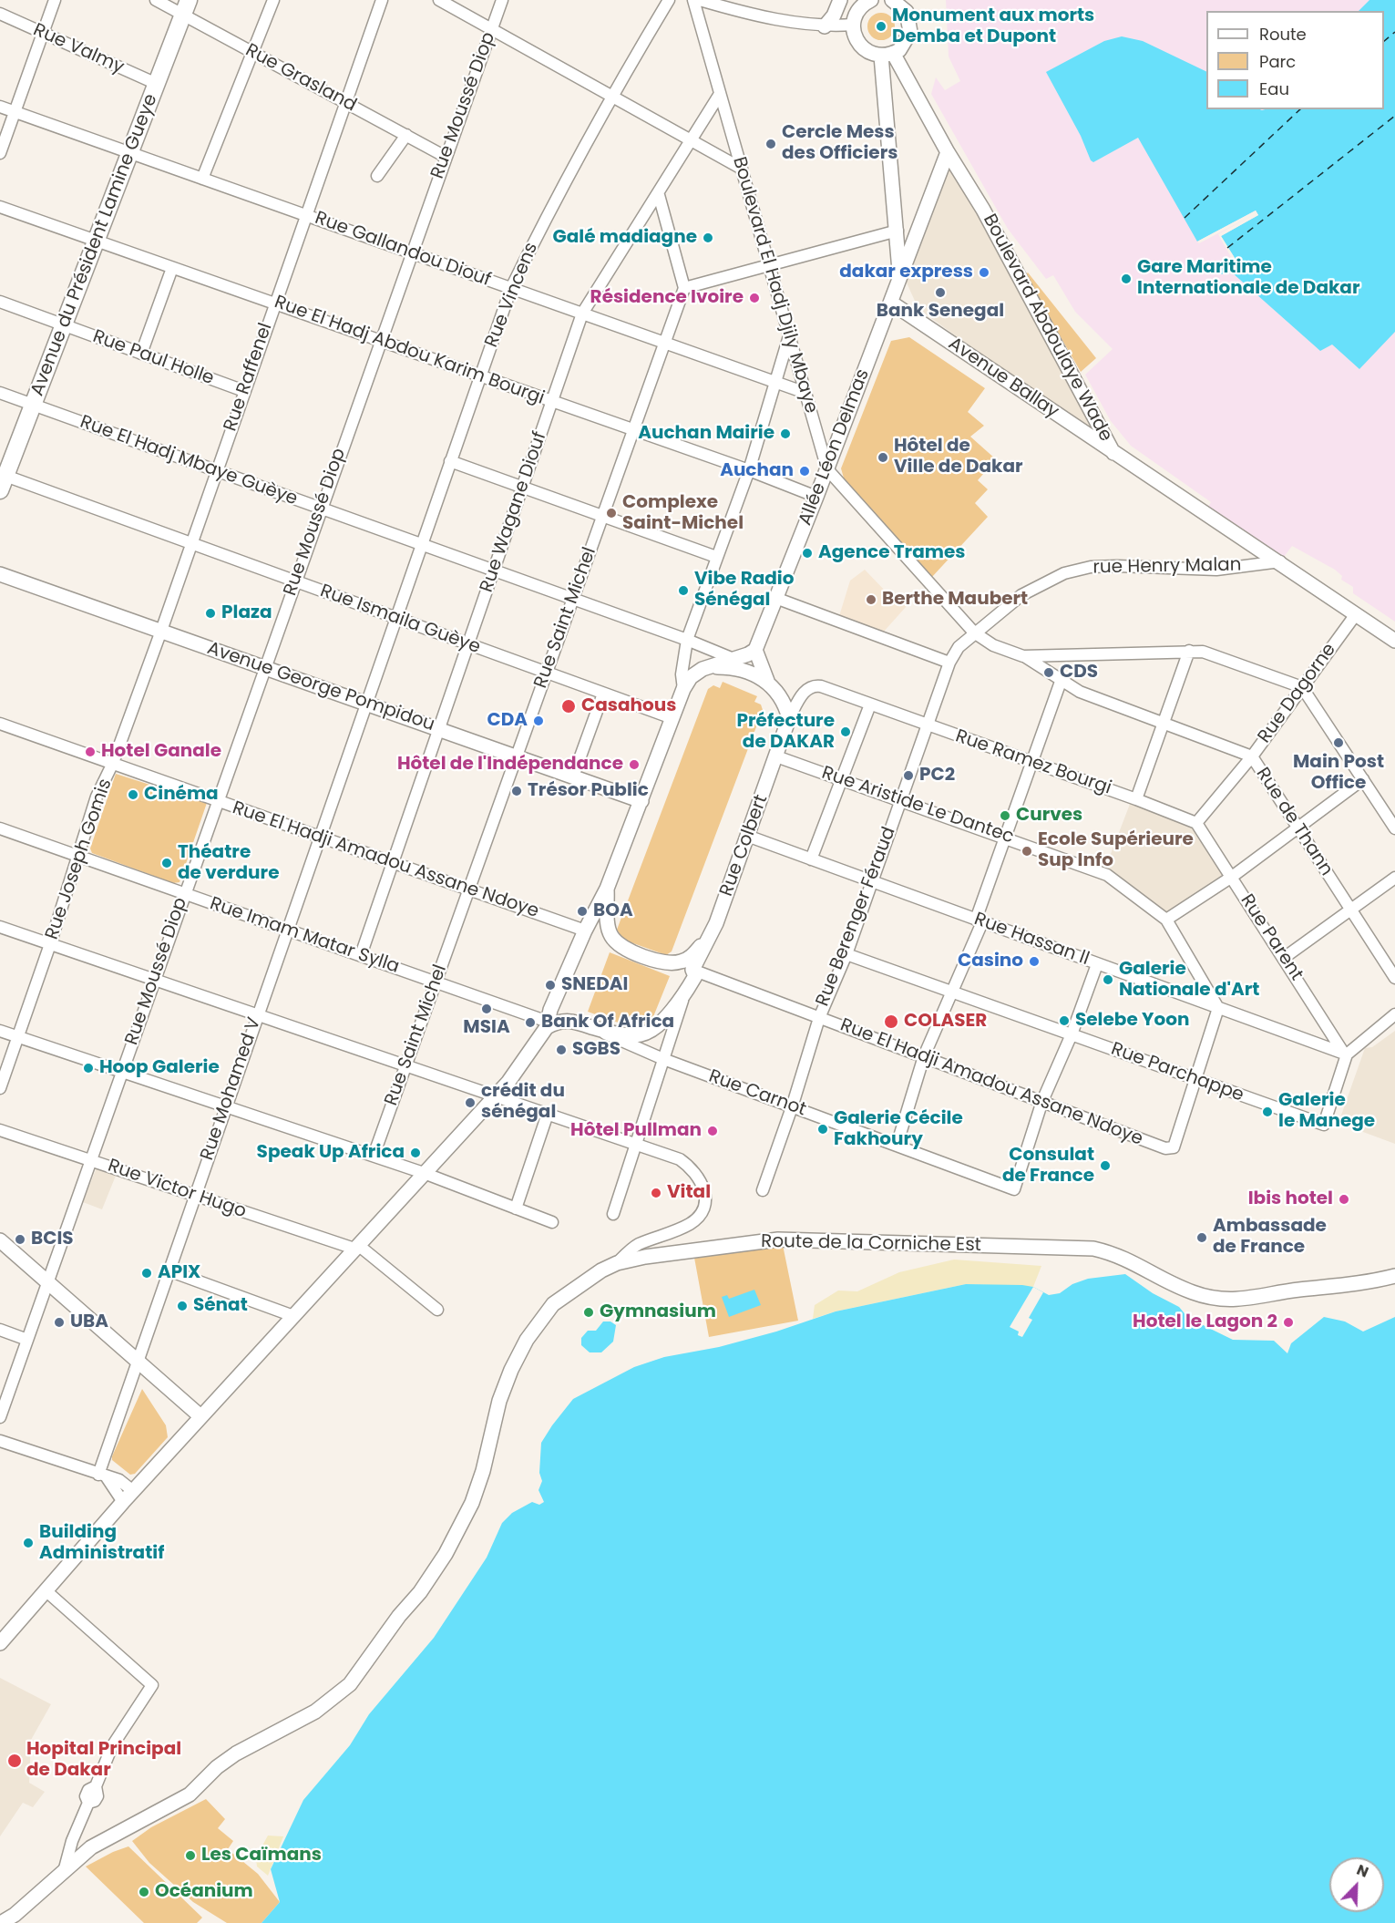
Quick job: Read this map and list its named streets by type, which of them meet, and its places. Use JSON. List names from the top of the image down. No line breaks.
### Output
{"streets":{"main road":["Avenue du Président Lamine Gueye"],"street":["Rue Valmy","Rue Grasland","Rue Moussé Diop","Rue Gallandou Diouf","Boulevard El Hadj Djily Mbaye","Rue Vincens","Boulevard Abdoulaye Wade","Rue El Hadj Abdou Karim Bourgi","Rue Paul Holle","Rue Raffenel","Avenue Ballay","Allée Léon Delmas","Rue El Hadj Mbaye Guèye","Rue Wagane Diouf","rue Henry Malan","Rue Saint Michel","Rue Ismaila Guèye","Avenue George Pompidou","Rue Dagorne","Rue Ramez Bourgi","Rue Aristide Le Dantec","Rue de Thann","Rue Colbert","Rue Joseph Gomis","Rue El Hadji Amadou Assane Ndoye","Rue Berenger Féraud","Rue Imam Matar Sylla","Rue Parent","Rue Hassan ll","Rue Parchappe","Rue Mohamed V","Rue Carnot","Rue Victor Hugo","Route de la Corniche Est"]},"crossings":[["Rue Valmy","Avenue du Président Lamine Gueye"],["Rue Grasland","Rue Moussé Diop"],["Rue Grasland","Avenue du Président Lamine Gueye"],["Rue Grasland","Rue Raffenel"],["Rue Moussé Diop","Rue Gallandou Diouf"],["Rue Moussé Diop","Rue El Hadj Abdou Karim Bourgi"],["Rue Moussé Diop","Rue El Hadj Mbaye Guèye"],["Rue Moussé Diop","Rue Ismaila Guèye"],["Rue Moussé Diop","Avenue George Pompidou"],["Rue Moussé Diop","Rue El Hadji Amadou Assane Ndoye"],["Rue Moussé Diop","Rue Imam Matar Sylla"],["Rue Moussé Diop","Rue Victor Hugo"],["Avenue du Président Lamine Gueye","Rue Gallandou Diouf"],["Avenue du Président Lamine Gueye","Rue El Hadj Abdou Karim Bourgi"],["Avenue du Président Lamine Gueye","Rue Paul Holle"],["Avenue du Président Lamine Gueye","Rue El Hadj Mbaye Guèye"],["Avenue du Président Lamine Gueye","Rue Ismaila Guèye"],["Rue Gallandou Diouf","Boulevard El Hadj Djily Mbaye"],["Rue Gallandou Diouf","Rue Vincens"],["Rue Gallandou Diouf","Rue Raffenel"],["Rue Gallandou Diouf","Rue Wagane Diouf"],["Rue Gallandou Diouf","Rue Saint Michel"],["Boulevard El Hadj Djily Mbaye","Allée Léon Delmas"],["Boulevard El Hadj Djily Mbaye","Rue Wagane Diouf"],["Boulevard El Hadj Djily Mbaye","rue Henry Malan"],["Boulevard El Hadj Djily Mbaye","Rue Dagorne"],["Boulevard El Hadj Djily Mbaye","Rue de Thann"],["Rue Vincens","Rue El Hadj Abdou Karim Bourgi"],["Rue Vincens","Rue El Hadj Mbaye Guèye"],["Rue Vincens","Rue Ismaila Guèye"],["Rue Vincens","Avenue George Pompidou"],["Rue Vincens","Rue Mohamed V"],["Boulevard Abdoulaye Wade","Avenue Ballay"],["Boulevard Abdoulaye Wade","rue Henry Malan"],["Boulevard Abdoulaye Wade","Rue Dagorne"],["Rue El Hadj Abdou Karim Bourgi","Rue Raffenel"],["Rue El Hadj Abdou Karim Bourgi","Allée Léon Delmas"],["Rue El Hadj Abdou Karim Bourgi","Rue Wagane Diouf"],["Rue El Hadj Abdou Karim Bourgi","Rue Saint Michel"],["Rue Paul Holle","Rue Raffenel"],["Rue Raffenel","Rue El Hadj Mbaye Guèye"],["Rue Raffenel","Rue Ismaila Guèye"],["Rue Raffenel","Avenue George Pompidou"],["Rue Raffenel","Rue Joseph Gomis"],["Avenue Ballay","Allée Léon Delmas"],["Rue El Hadj Mbaye Guèye","Rue Wagane Diouf"],["Rue El Hadj Mbaye Guèye","Rue Saint Michel"],["Rue Wagane Diouf","Rue Ismaila Guèye"],["Rue Wagane Diouf","Avenue George Pompidou"],["Rue Wagane Diouf","Rue El Hadji Amadou Assane Ndoye"],["Rue Wagane Diouf","Rue Imam Matar Sylla"],["rue Henry Malan","Rue Berenger Féraud"],["Rue Saint Michel","Rue Ismaila Guèye"],["Rue Saint Michel","Avenue George Pompidou"],["Rue Saint Michel","Rue El Hadji Amadou Assane Ndoye"],["Rue Saint Michel","Rue Imam Matar Sylla"],["Avenue George Pompidou","Rue Joseph Gomis"],["Avenue George Pompidou","Rue Mohamed V"],["Rue Dagorne","Rue Ramez Bourgi"],["Rue Dagorne","Rue de Thann"],["Rue Dagorne","Rue Parent"],["Rue Ramez Bourgi","Rue Colbert"],["Rue Ramez Bourgi","Rue Berenger Féraud"],["Rue Ramez Bourgi","Rue Parent"],["Rue Aristide Le Dantec","Rue Colbert"],["Rue Aristide Le Dantec","Rue Berenger Féraud"],["Rue Aristide Le Dantec","Rue Hassan ll"],["Rue Colbert","Rue El Hadji Amadou Assane Ndoye"],["Rue Colbert","Rue Hassan ll"],["Rue Joseph Gomis","Rue El Hadji Amadou Assane Ndoye"],["Rue Joseph Gomis","Rue Imam Matar Sylla"],["Rue El Hadji Amadou Assane Ndoye","Rue Berenger Féraud"],["Rue El Hadji Amadou Assane Ndoye","Rue Parchappe"],["Rue El Hadji Amadou Assane Ndoye","Rue Mohamed V"],["Rue El Hadji Amadou Assane Ndoye","Rue Carnot"],["Rue Berenger Féraud","Rue Hassan ll"],["Rue Berenger Féraud","Rue Parchappe"],["Rue Berenger Féraud","Rue Carnot"],["Rue Imam Matar Sylla","Rue Mohamed V"],["Rue Parent","Rue Hassan ll"],["Rue Parent","Rue Parchappe"],["Rue Hassan ll","Rue Parchappe"],["Rue Mohamed V","Rue Victor Hugo"]],"places":["Monument aux morts Demba et Dupont","Cercle Mess des Officiers","Galé madiagne","dakar express","Gare Maritime Internationale de Dakar","Bank Senegal","Résidence Ivoire","Auchan Mairie","Hôtel de Ville de Dakar","Auchan","Complexe Saint-Michel","Agence Trames","Vibe Radio Sénégal","Berthe Maubert","Plaza","CDS","Casahous","CDA","Préfecture de DAKAR","Main Post Office","Hotel Ganale","Hôtel de l'Indépendance","PC2","Trésor Public","Cinéma","Curves","Ecole Supérieure Sup Info","Théatre de verdure","BOA","Casino","Galerie Nationale d'Art","SNEDAI","MSIA","Selebe Yoon","COLASER","Bank Of Africa","SGBS","Hoop Galerie","crédit du sénégal","Galerie le Manege","Galerie Cécile Fakhoury","Hôtel Pullman","Speak Up Africa","Consulat de France","Vital","Ibis hotel","Ambassade de France","BCIS","APIX","Sénat","Gymnasium","UBA","Hotel le Lagon 2","Building Administratif","Hopital Principal de Dakar","Les Caïmans","Océanium"],"legend":["Route","Parc","Eau"],"north":"top right"}
